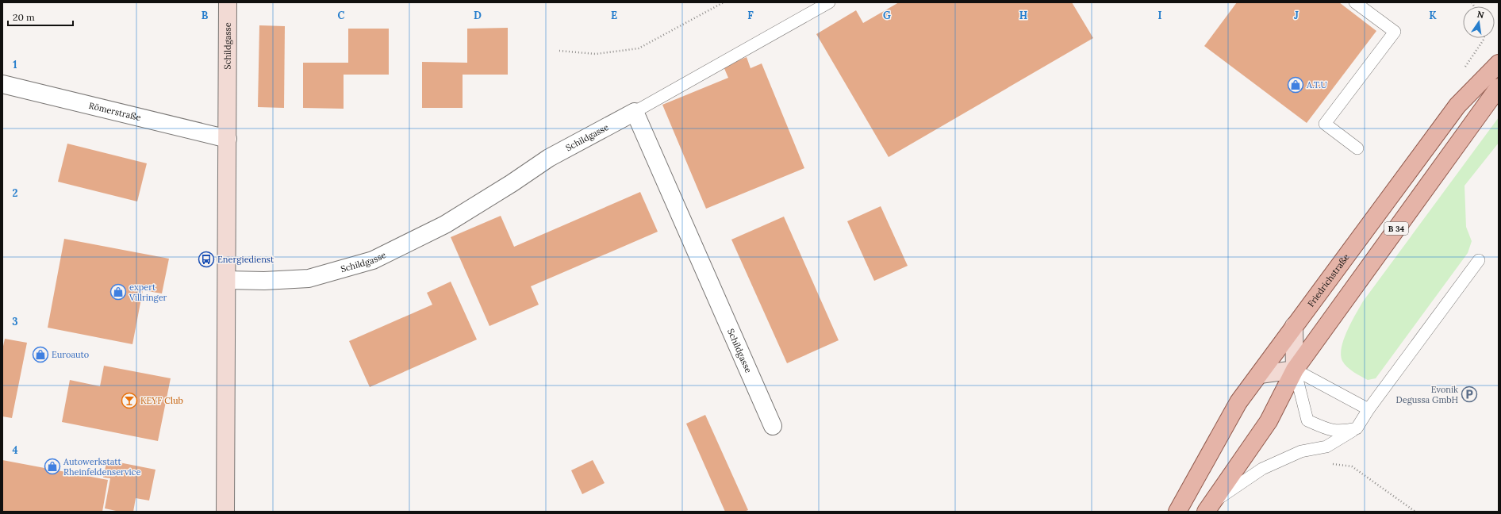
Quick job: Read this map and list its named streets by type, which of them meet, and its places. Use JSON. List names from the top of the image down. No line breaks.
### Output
{"streets":{"main road":["B 34","Friedrichstraße"],"street":["Schildgasse","Römerstraße"]},"crossings":[["Schildgasse","Römerstraße"]],"places":{"shop":["A.T.U","expert Villringer","Euroauto","Autowerkstatt Rheinfeldenservice"],"bus stop":["Energiedienst"],"parking":["Evonik Degussa GmbH"],"bar":["KEYF Club"]},"scale_bar":"20 m","north":"top","grid":{"columns":["B","C","D","E","F","G","H","I","J","K"],"rows":["1","2","3","4"]}}
